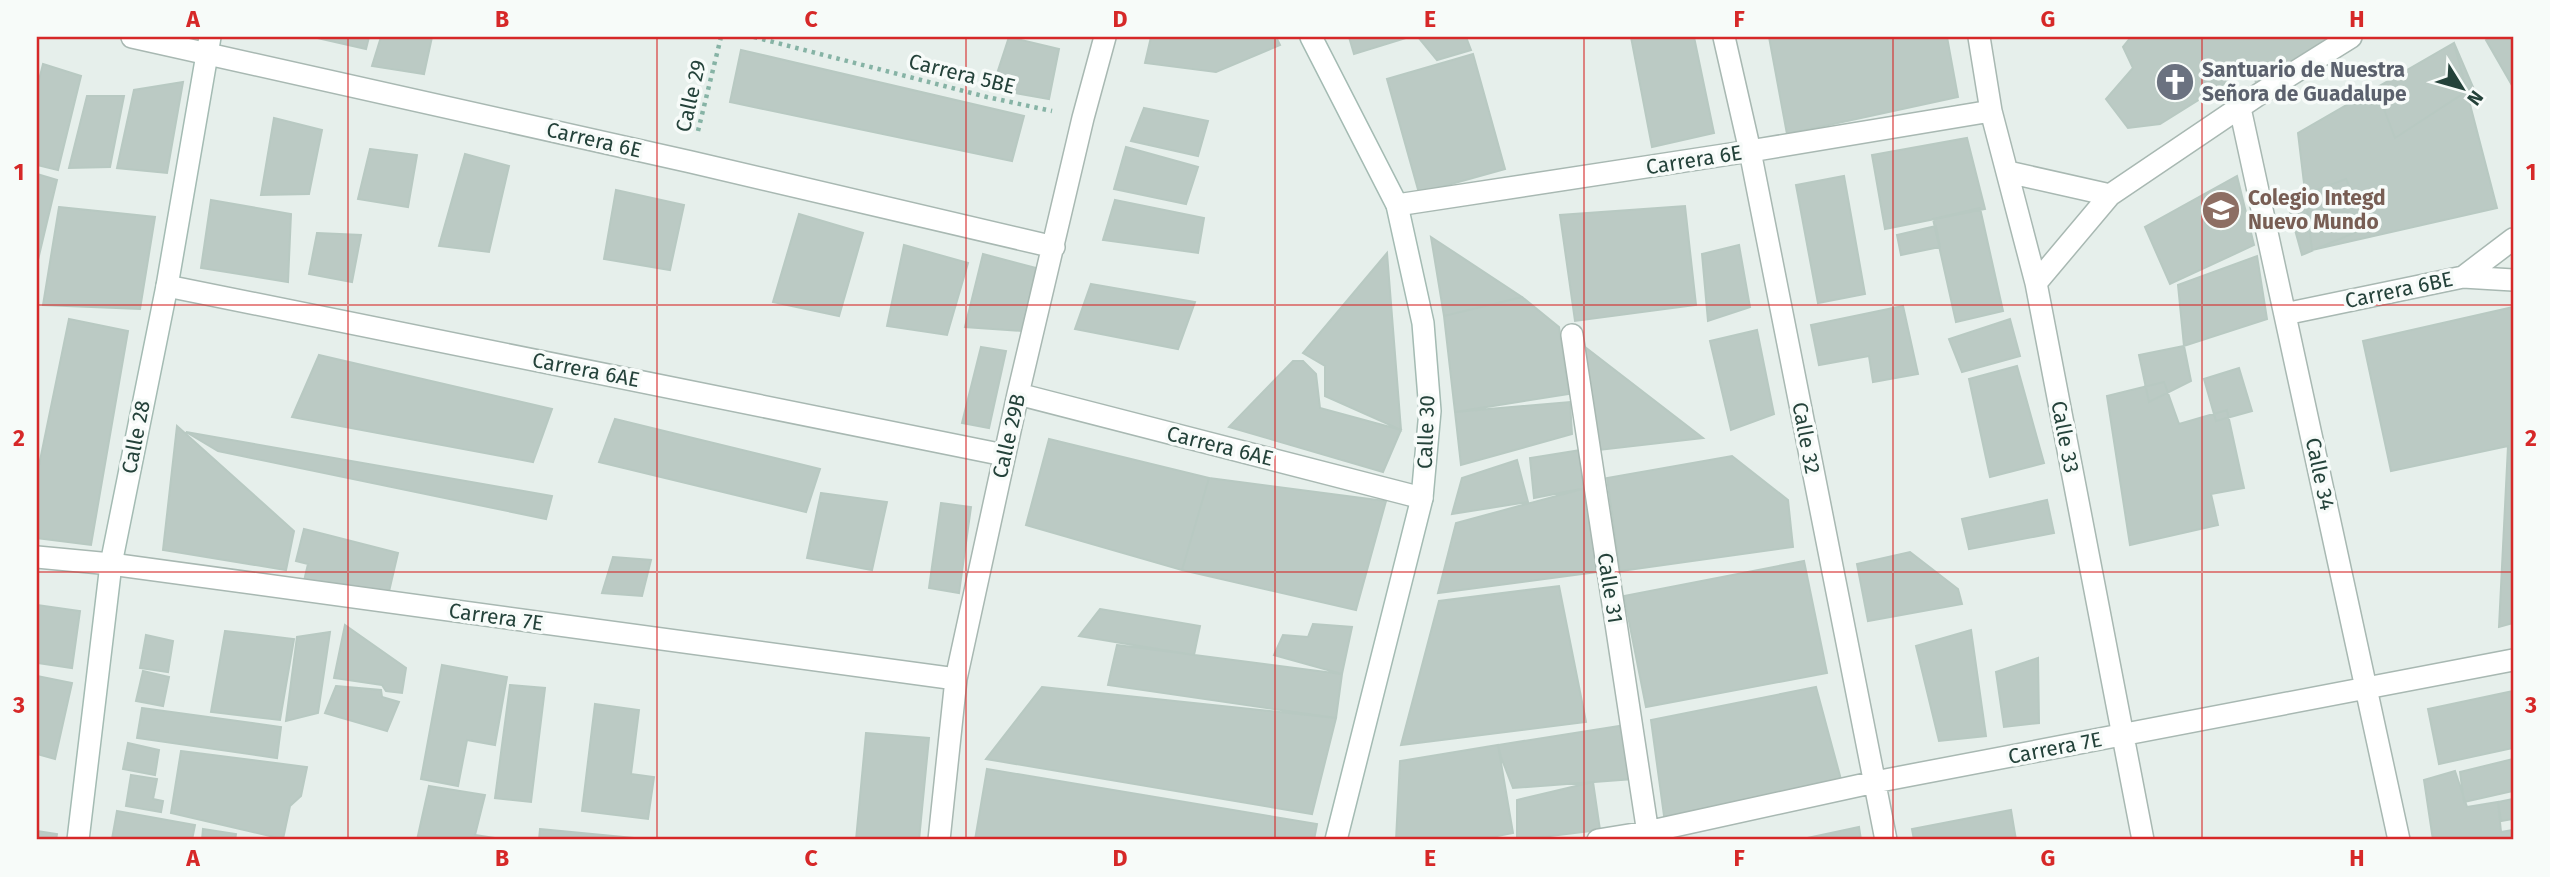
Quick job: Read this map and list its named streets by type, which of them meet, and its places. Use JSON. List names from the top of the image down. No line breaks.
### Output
{"streets":{"street":["Carrera 6E","Carrera 6BE","Carrera 6AE","Calle 30","Calle 29B","Calle 28","Calle 33","Calle 32","Calle 34","Calle 31","Carrera 7E"],"path":["Carrera 5BE","Calle 29"]},"crossings":[["Carrera 5BE","Calle 29B"],["Calle 29","Carrera 6E"],["Carrera 6E","Calle 30"],["Carrera 6E","Calle 29B"],["Carrera 6E","Calle 28"],["Carrera 6E","Calle 33"],["Carrera 6E","Calle 32"],["Carrera 6BE","Calle 34"],["Carrera 6AE","Calle 30"],["Carrera 6AE","Calle 29B"],["Carrera 6AE","Calle 28"],["Calle 29B","Carrera 7E"],["Calle 28","Carrera 7E"],["Calle 33","Carrera 7E"],["Calle 32","Carrera 7E"],["Calle 34","Carrera 7E"],["Calle 31","Carrera 7E"]],"places":{"church":["Santuario de Nuestra Señora de Guadalupe"],"school or university":["Colegio Integd Nuevo Mundo"]},"north":"bottom right","grid":{"columns":["A","B","C","D","E","F","G","H"],"rows":["1","2","3"]}}
